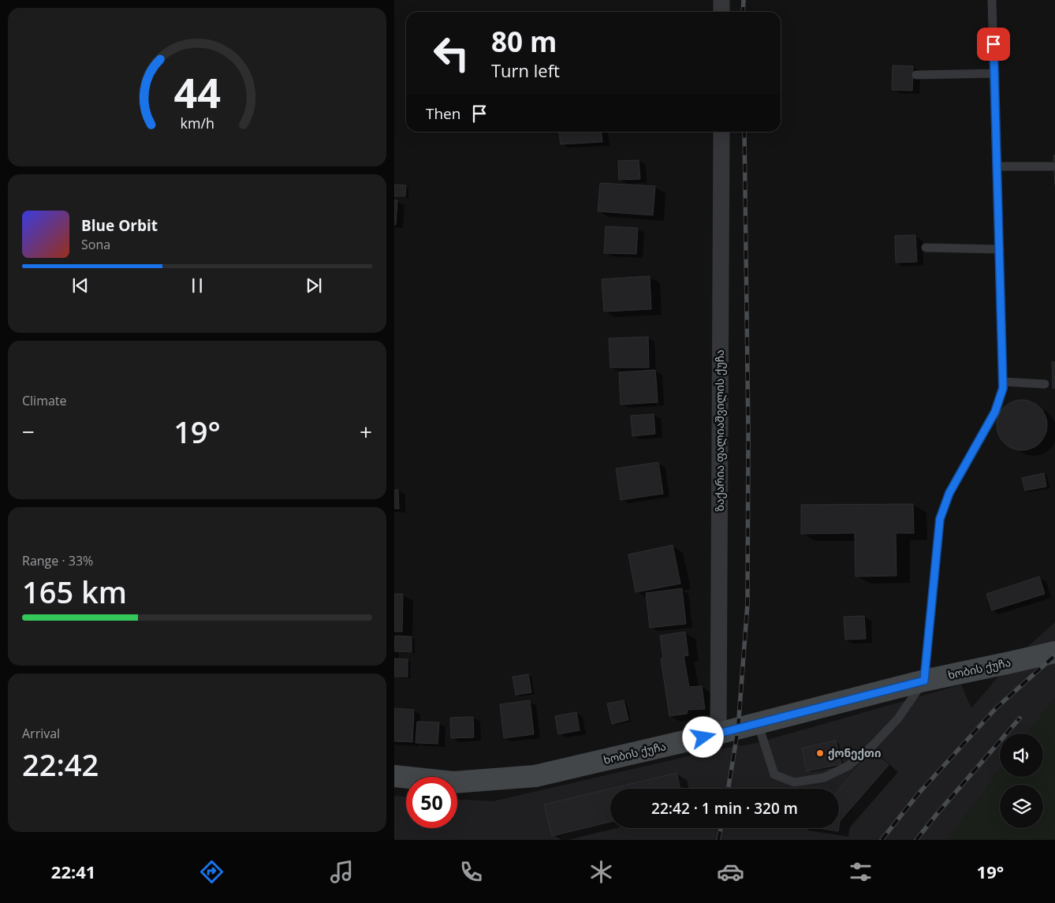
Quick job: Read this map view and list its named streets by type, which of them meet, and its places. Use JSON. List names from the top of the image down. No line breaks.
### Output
{"streets":{"main road":["ხობის ქუჩა"],"street":["ზაქარია ფალიაშვილის ქუჩა"]},"crossings":[["ზაქარია ფალიაშვილის ქუჩა","ხობის ქუჩა"]],"places":["ქონექთი"],"page":{"turn":["80 m","Turn left"],"then":"Then","song":["Blue Orbit","Sona"],"tile":["Climate",["Range · 33%","165 km"],["Arrival","22:42"]],"heat":["−","19°","+"],"limit":"50","trip":"22:42 · 1 min · 320 m","tabs":["22:41","19°"],"gauge":["44","km/h"]}}
